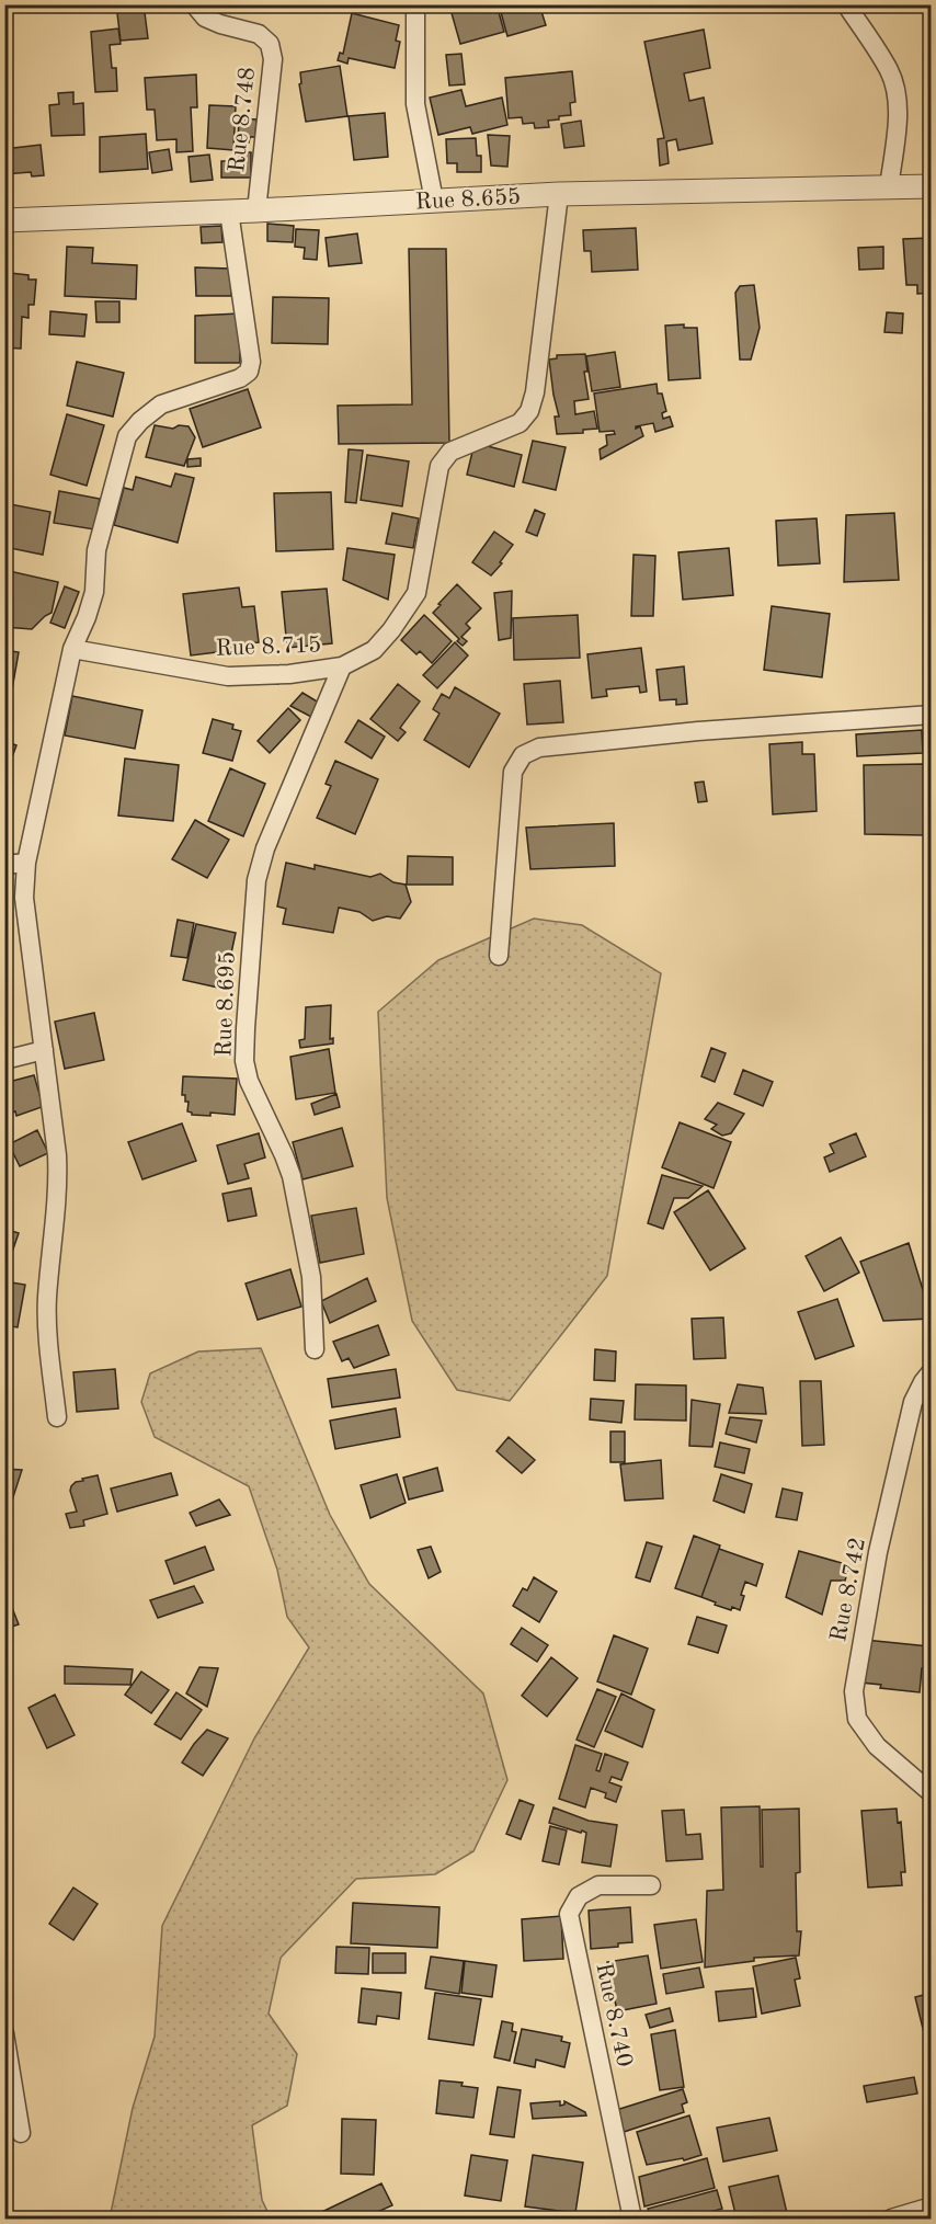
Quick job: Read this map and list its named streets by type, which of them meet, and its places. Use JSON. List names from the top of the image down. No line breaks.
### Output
{"streets":{"street":["Rue 8.748","Rue 8.655","Rue 8.715","Rue 8.695","Rue 8.742","Rue 8.740"]},"crossings":[["Rue 8.748","Rue 8.655"],["Rue 8.655","Rue 8.715"],["Rue 8.715","Rue 8.695"]]}
